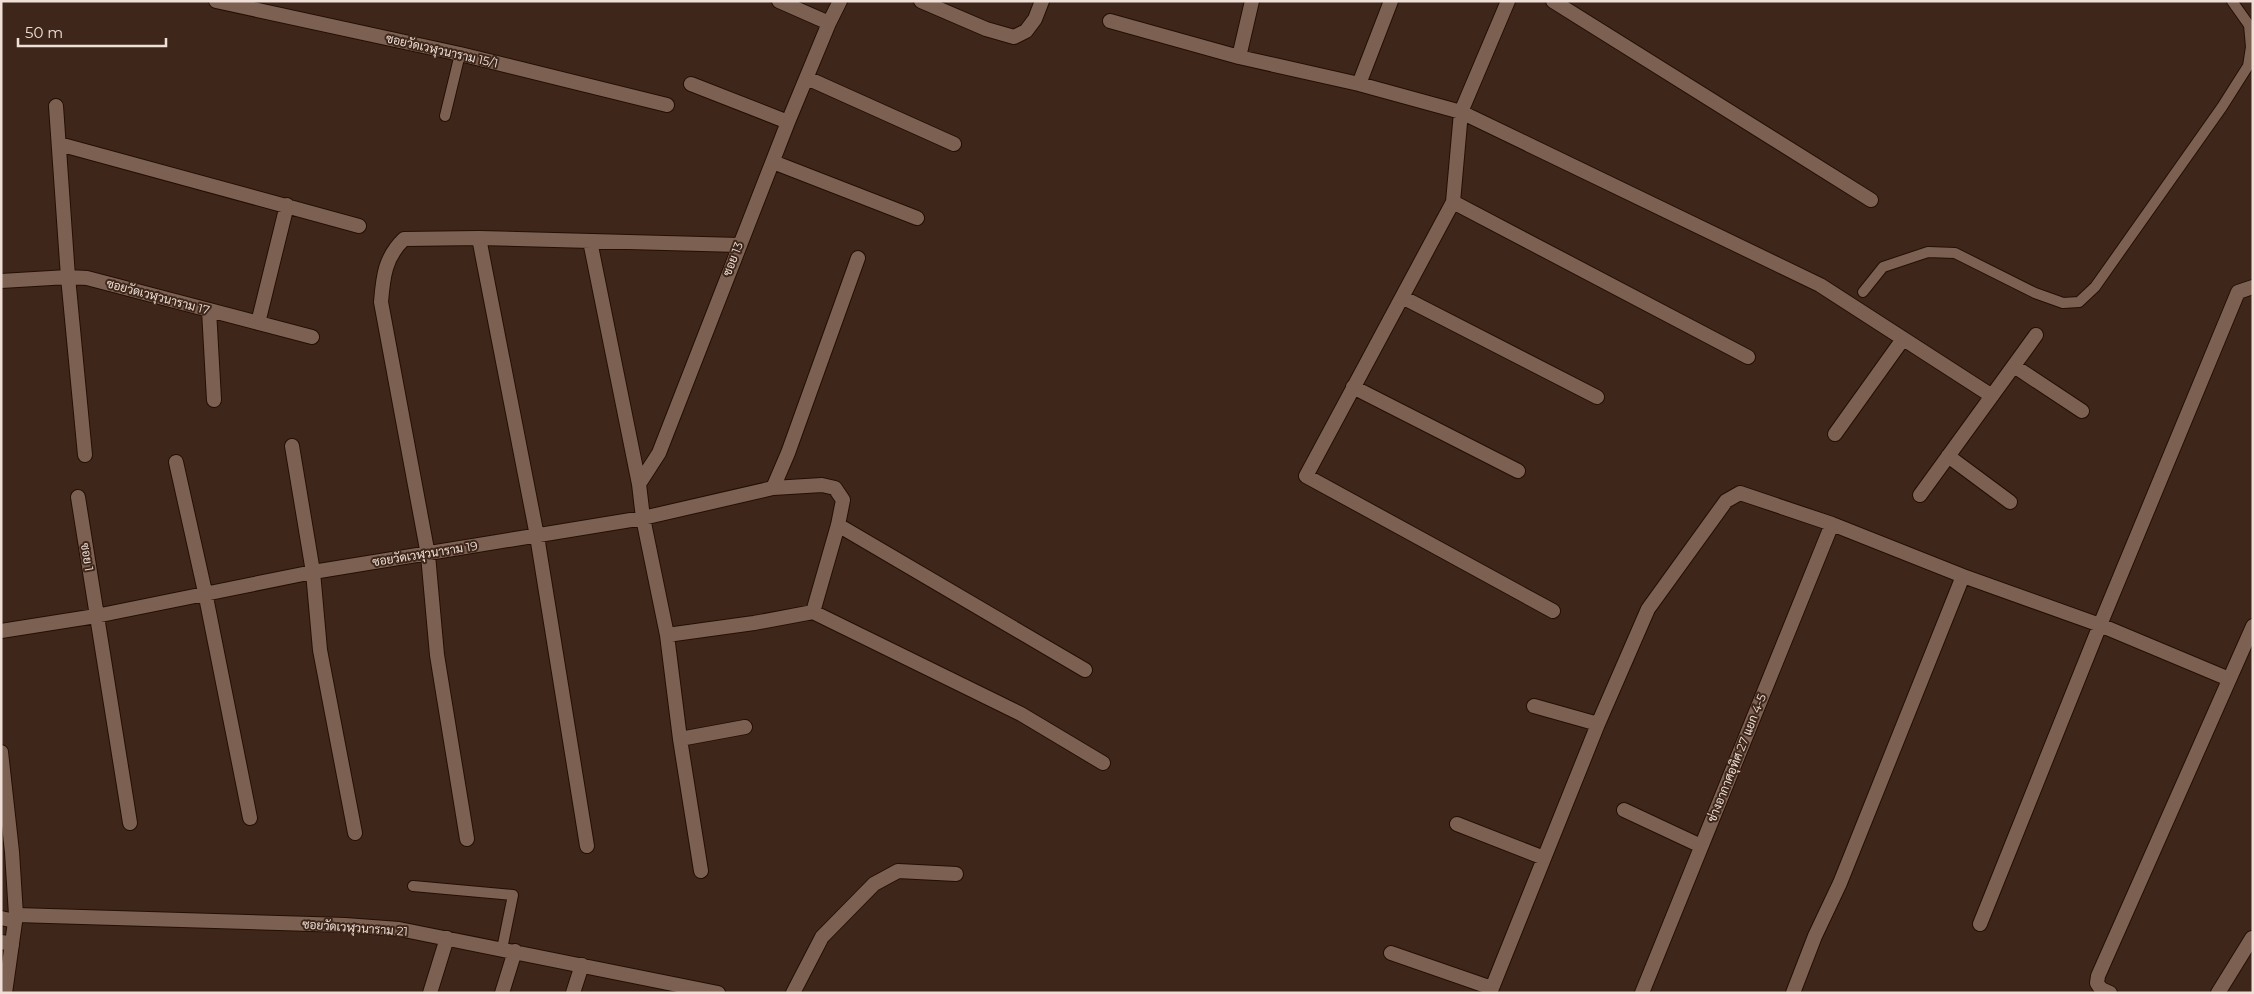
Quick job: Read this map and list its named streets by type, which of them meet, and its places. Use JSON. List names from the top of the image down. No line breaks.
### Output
{"streets":{"street":["ซอยวัดเวฬุวนาราม 15/1","ซอย 13","ซอยวัดเวฬุวนาราม 17","ซอยวัดเวฬุวนาราม 19","ซอย 1","ช่างอากาศอุทิศ 27 แยก 4-5","ซอยวัดเวฬุวนาราม 21"]},"crossings":[["ซอยวัดเวฬุวนาราม 19","ซอย 1"]],"scale_bar":"50 m"}
